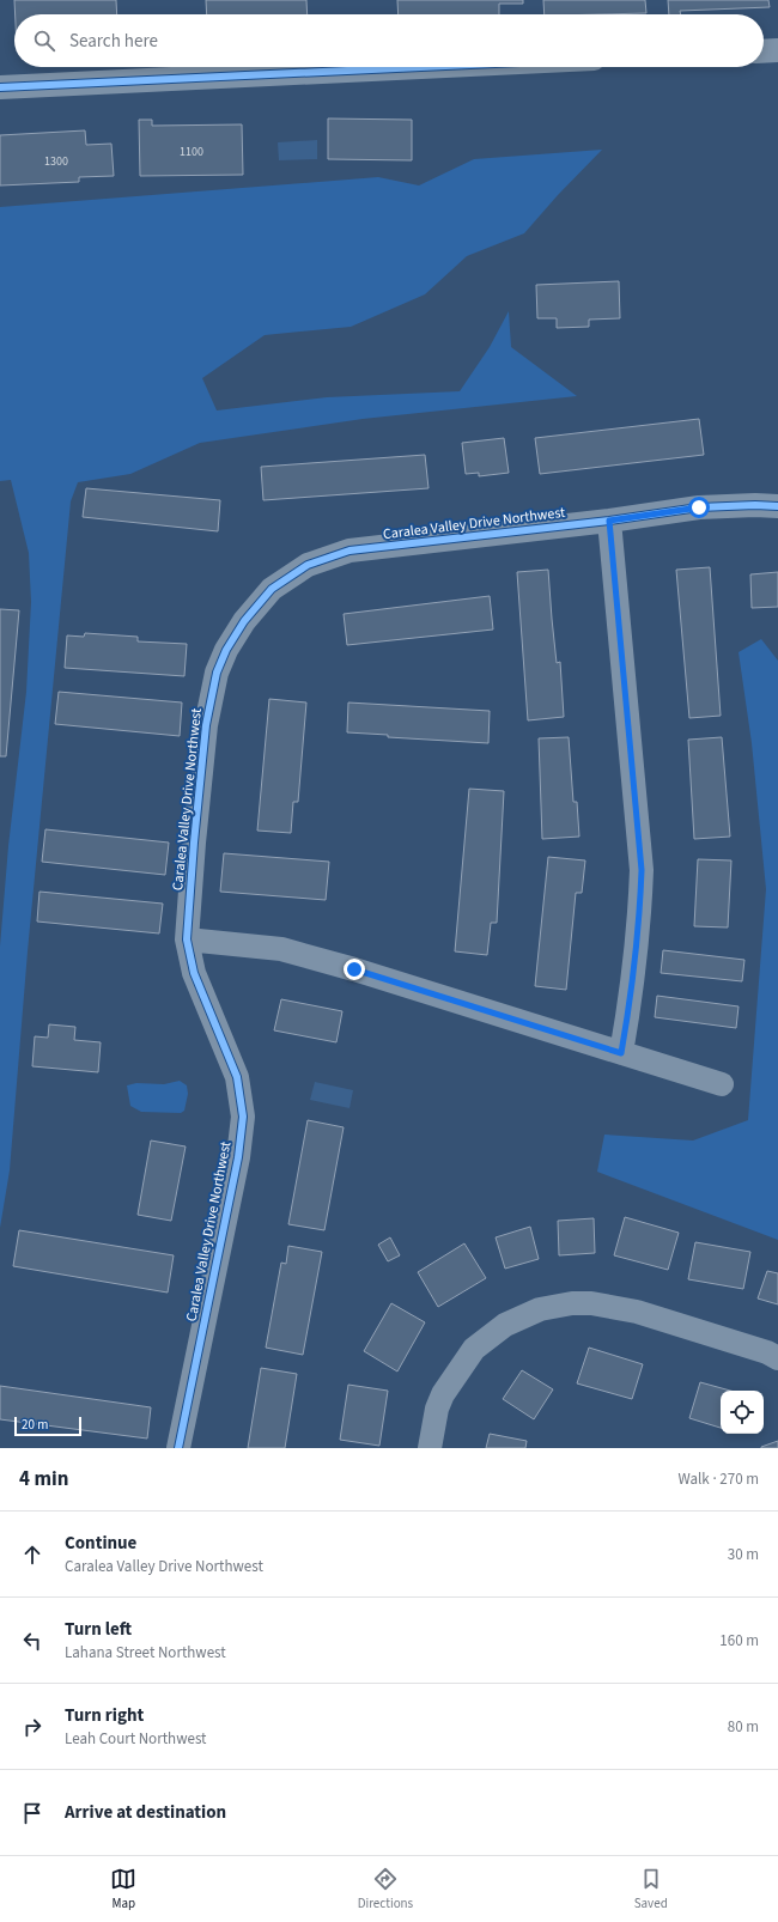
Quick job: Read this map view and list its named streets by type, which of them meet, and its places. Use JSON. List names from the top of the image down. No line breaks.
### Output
{"streets":{"street":["Caralea Valley Drive Northwest"]},"house_numbers":["1100","1300"],"scale_bar":"20 m","page":{"search":"Search here","scale":"20 m","heading":["4 min","Walk · 270 m"],"list":[["Continue","Caralea Valley Drive Northwest","30 m"],["Turn left","Lahana Street Northwest","160 m"],["Turn right","Leah Court Northwest","80 m"],"Arrive at destination"],"nav":["Map","Directions","Saved"]}}
